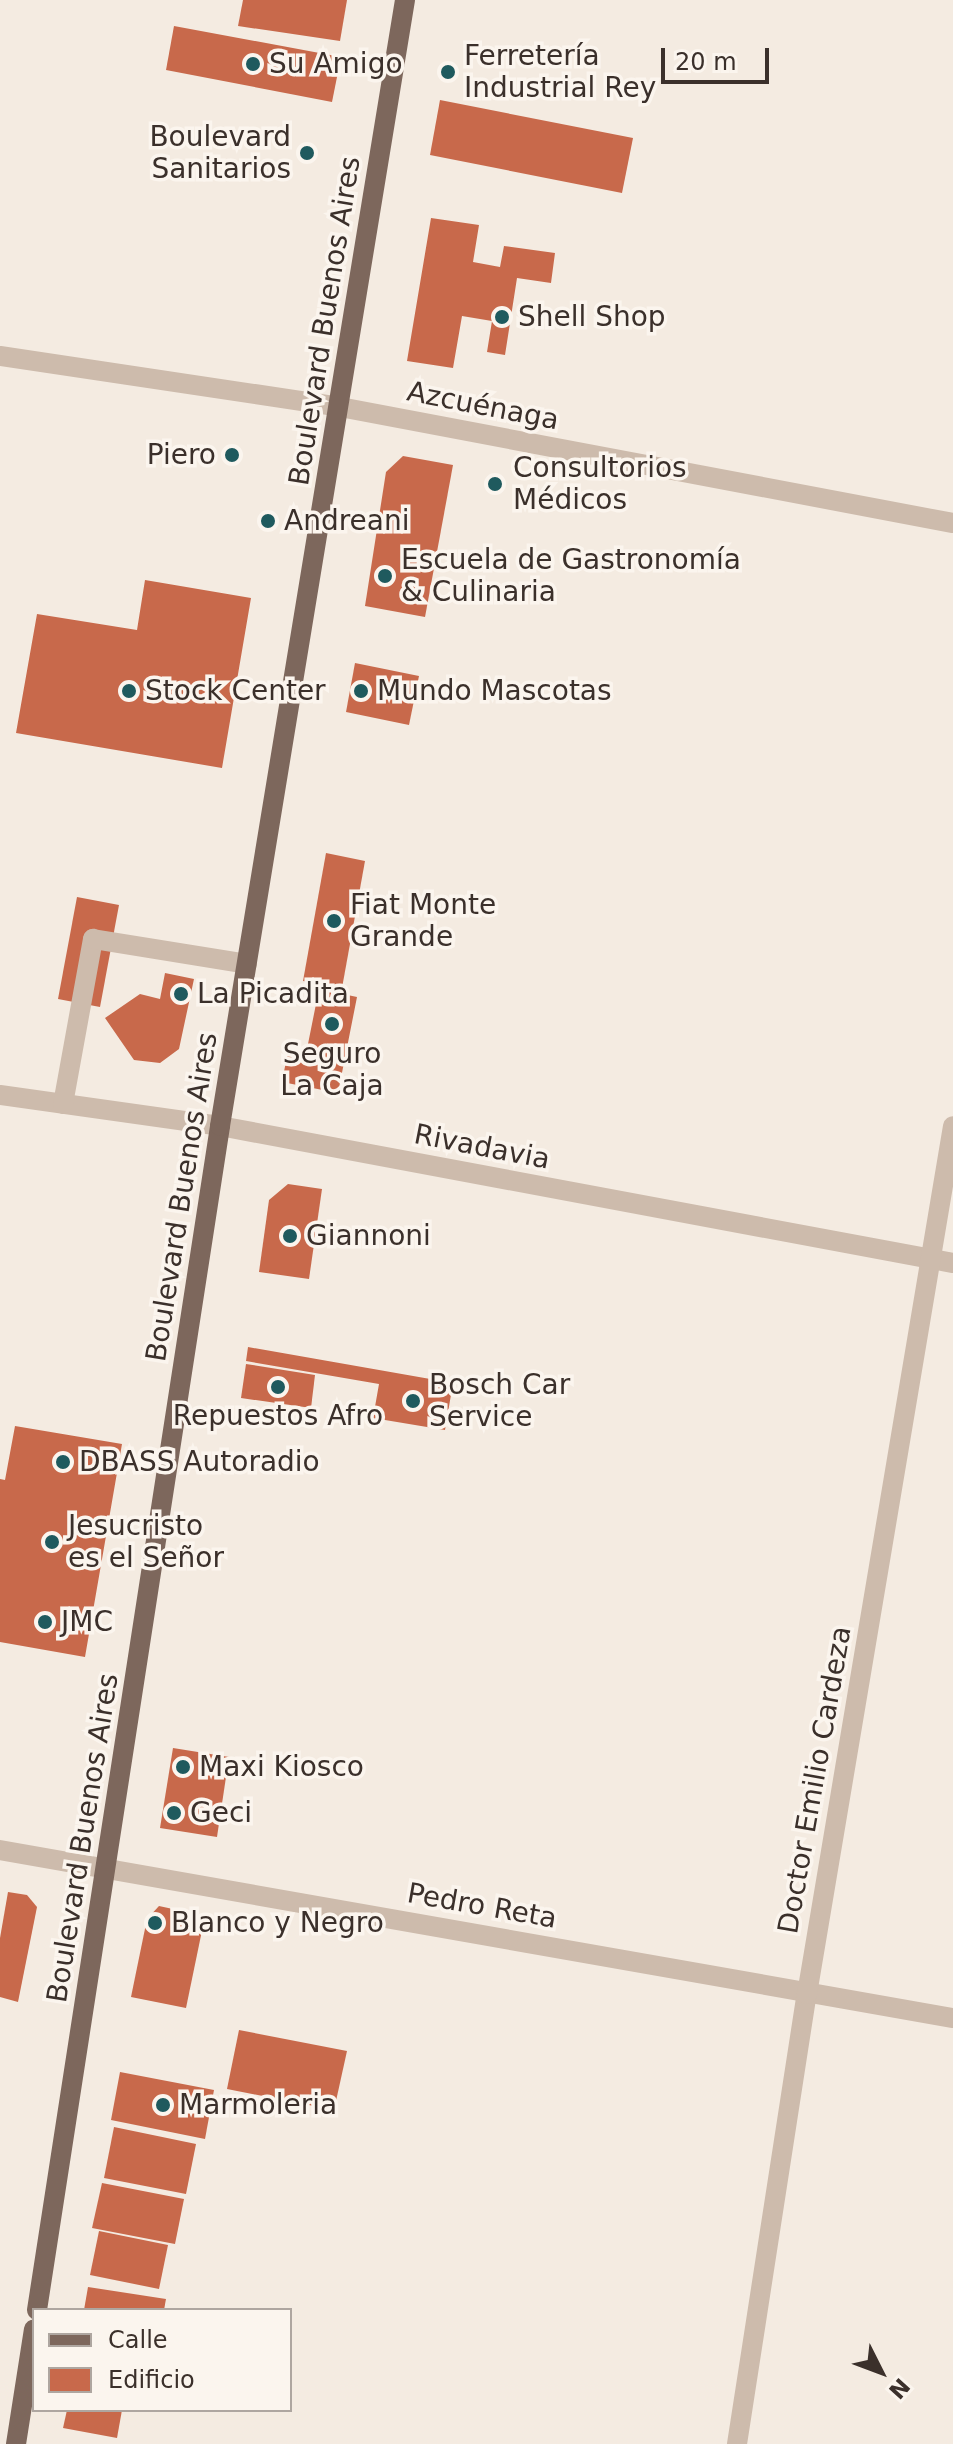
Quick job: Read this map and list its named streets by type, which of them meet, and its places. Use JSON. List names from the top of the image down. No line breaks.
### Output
{"streets":{"main road":["Boulevard Buenos Aires"],"street":["Azcuénaga","Rivadavia","Doctor Emilio Cardeza","Pedro Reta"]},"crossings":[["Boulevard Buenos Aires","Azcuénaga"],["Boulevard Buenos Aires","Rivadavia"],["Boulevard Buenos Aires","Pedro Reta"],["Rivadavia","Doctor Emilio Cardeza"],["Doctor Emilio Cardeza","Pedro Reta"]],"places":["Su Amigo","Ferretería Industrial Rey","Boulevard Sanitarios","Shell Shop","Piero","Consultorios Médicos","Andreani","Escuela de Gastronomía & Culinaria","Stock Center","Mundo Mascotas","Fiat Monte Grande","La Picadita","Seguro La Caja","Giannoni","Repuestos Afro","Bosch Car Service","DBASS Autoradio","Jesucristo es el Señor","JMC","Maxi Kiosco","Geci","Blanco y Negro","Marmoleria"],"legend":["Calle","Edificio"],"scale_bar":"20 m","north":"bottom right"}
